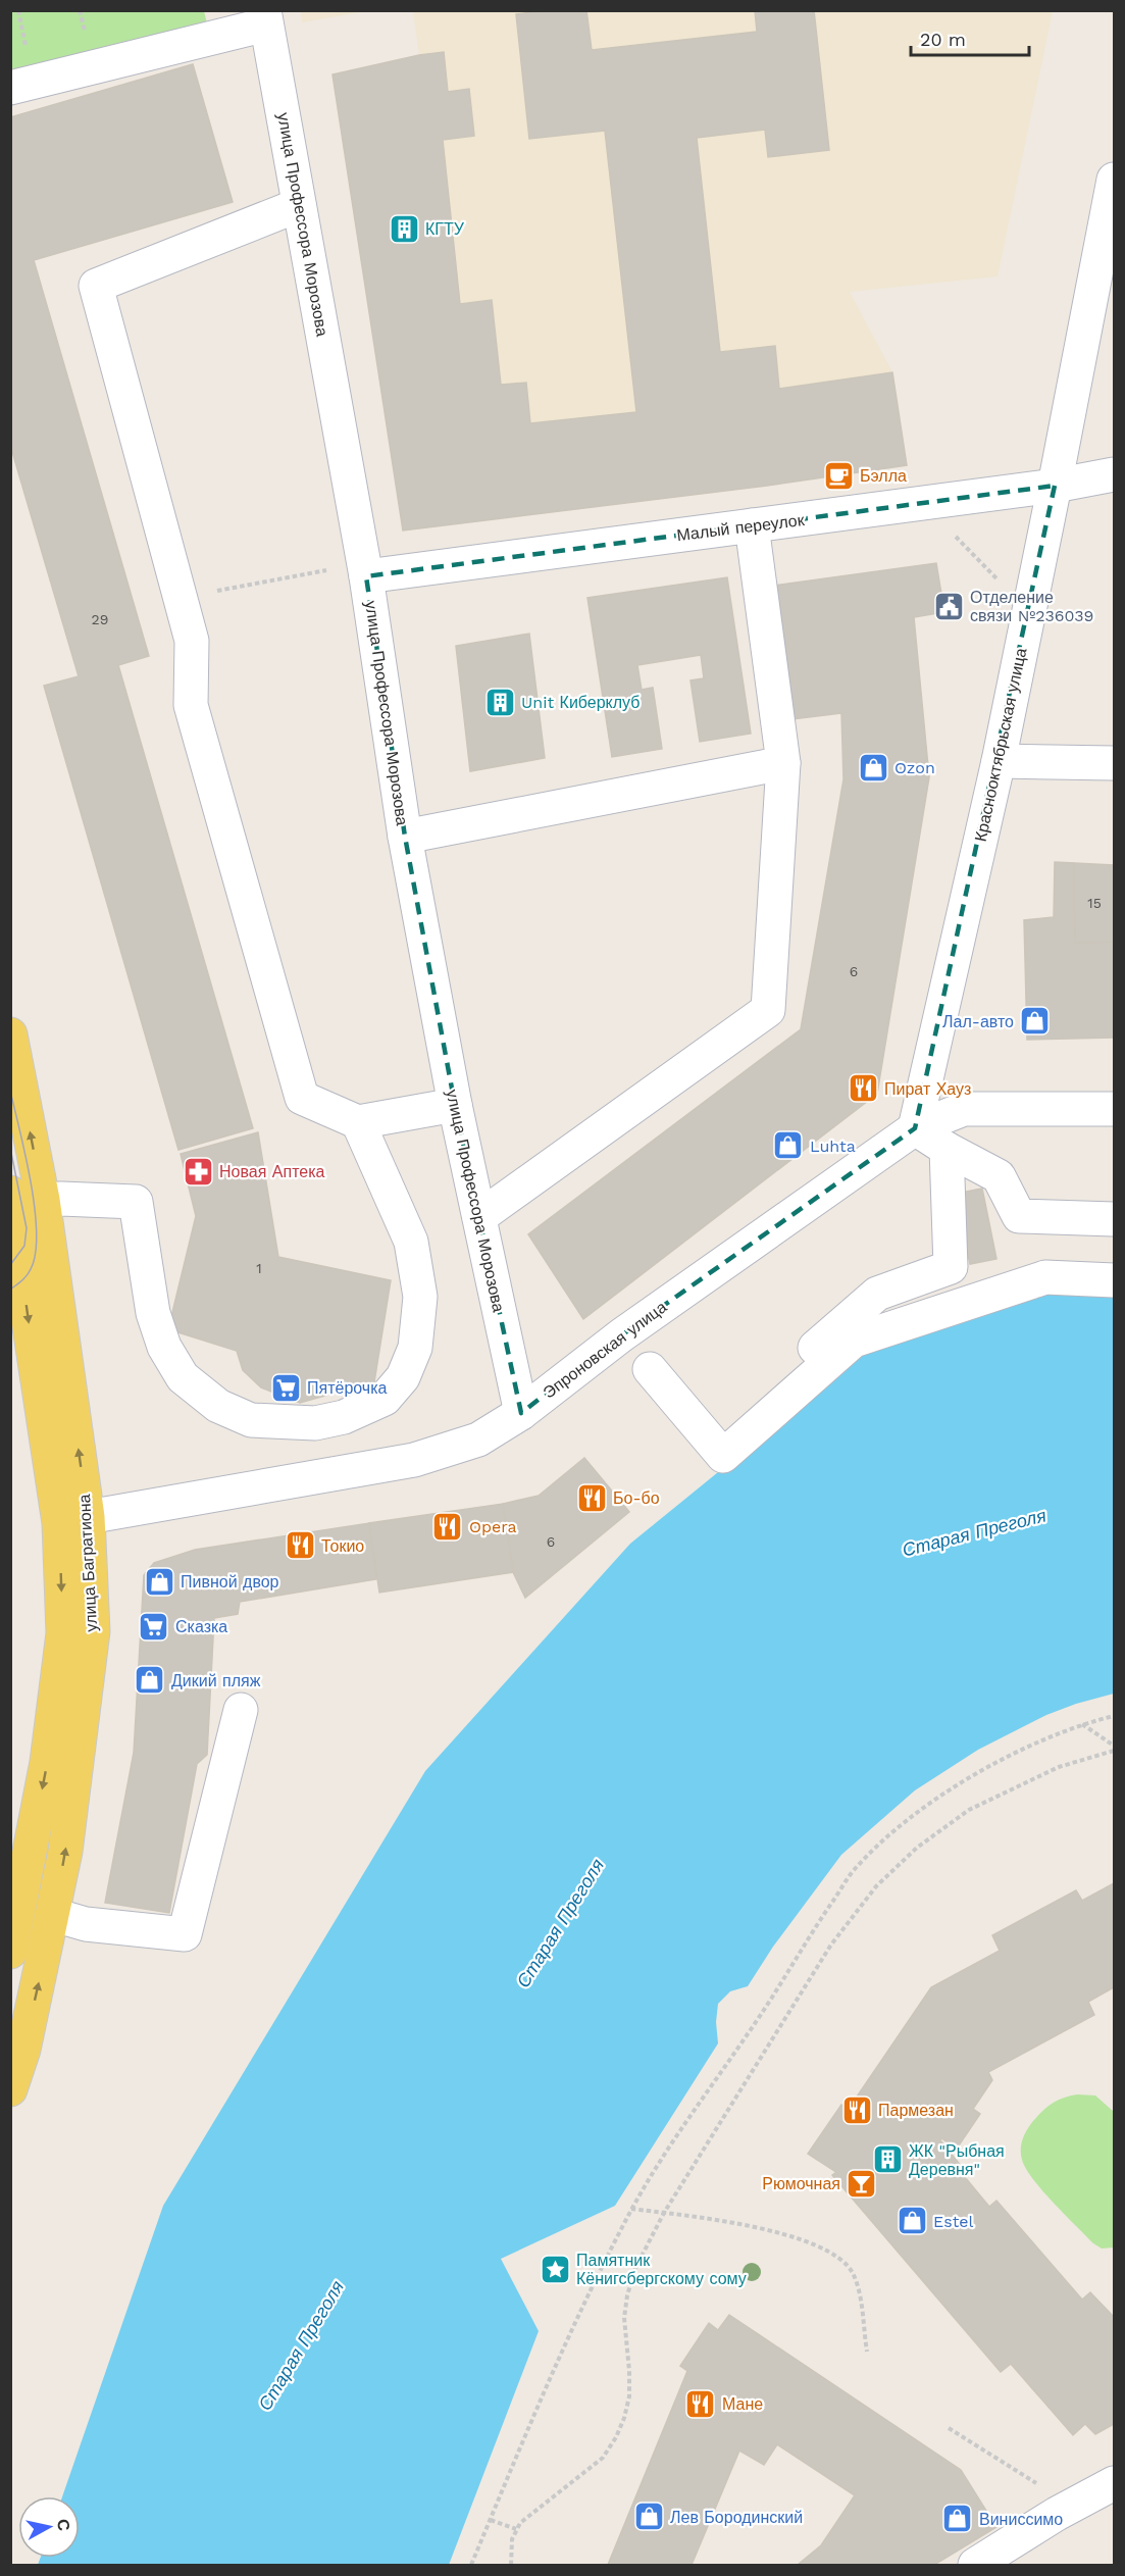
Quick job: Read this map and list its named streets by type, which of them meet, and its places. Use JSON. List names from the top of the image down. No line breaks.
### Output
{"streets":{"main road":["улица Багратиона"],"street":["улица Профессора Морозова","Малый переулок","Краснооктябрьская улица","Эпроновская улица"]},"crossings":[["улица Профессора Морозова","Малый переулок"],["улица Профессора Морозова","Эпроновская улица"],["Малый переулок","Краснооктябрьская улица"],["Краснооктябрьская улица","Эпроновская улица"],["Эпроновская улица","улица Багратиона"]],"water":["Старая Преголя"],"places":{"building":["КГТУ","Unit Киберклуб","ЖК \"Рыбная Деревня\""],"cafe":["Бэлла"],"public building":["Отделение связи №236039"],"shop":["Ozon","Лал-авто","Luhta","Пивной двор","Дикий пляж","Estel","Лев Бородинский","Виниссимо"],"restaurant":["Пират Хауз","Бо-бо","Opera","Токио","Пармезан","Мане"],"pharmacy":["Новая Аптека"],"supermarket":["Пятёрочка","Сказка"],"bar":["Рюмочная"],"place":["Памятник Кёнигсбергскому сому"]},"house_numbers":["29","15","6","1","6"],"scale_bar":"20 m","north":"right"}
